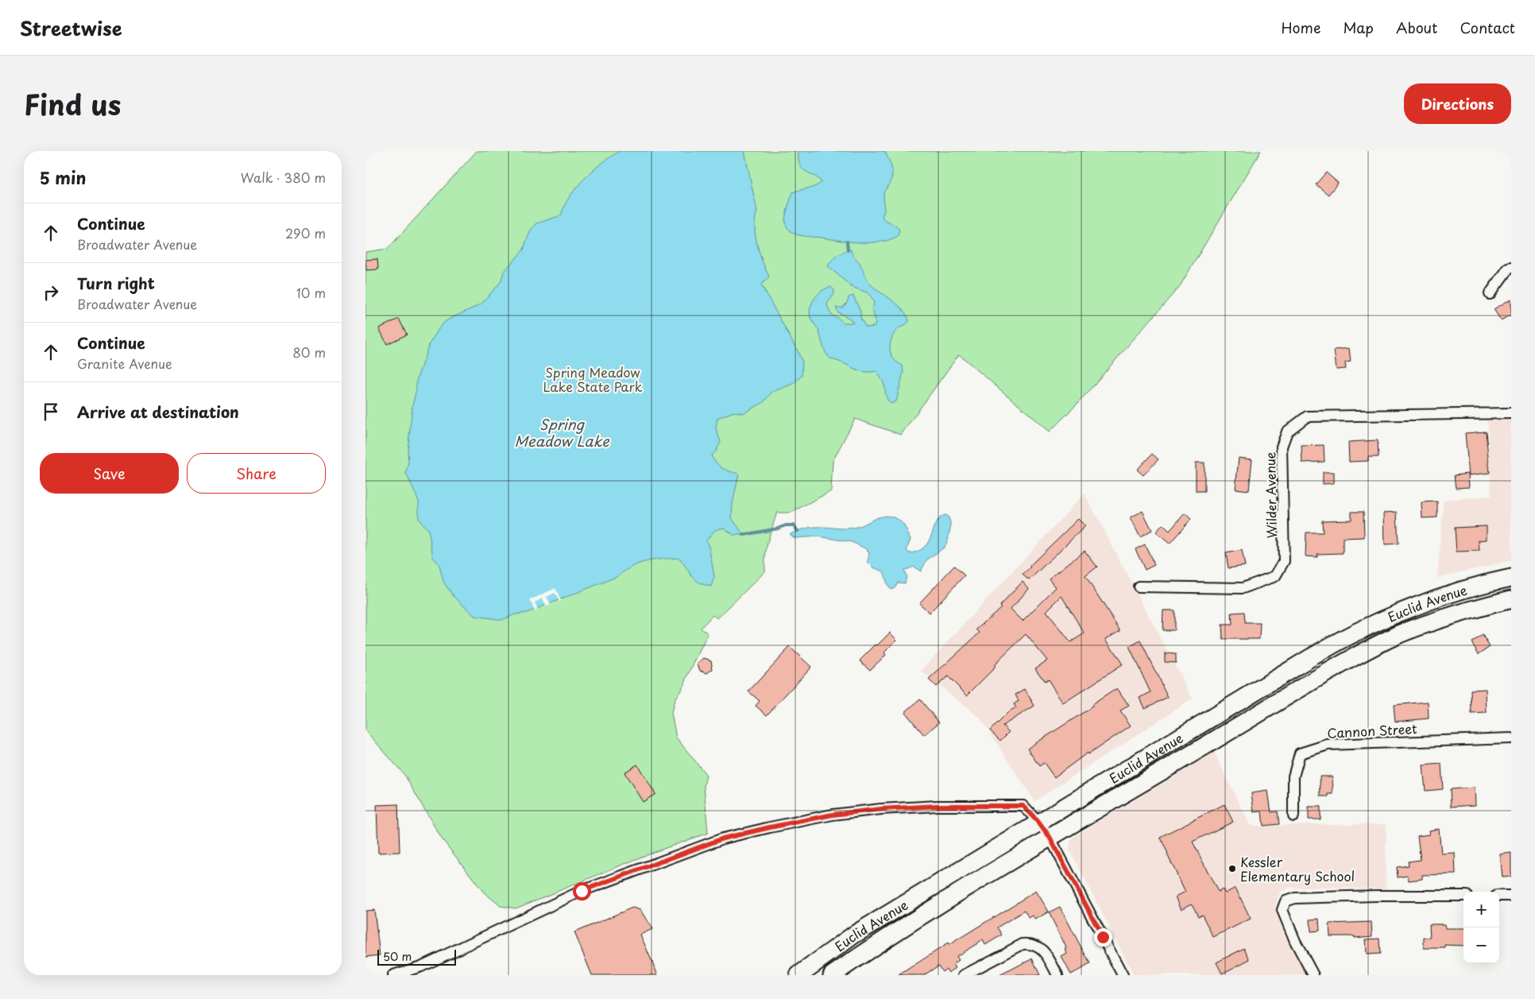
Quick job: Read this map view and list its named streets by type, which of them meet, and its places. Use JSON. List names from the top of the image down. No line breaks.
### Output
{"streets":{"highway":["Euclid Avenue"],"street":["Wilder Avenue","Cannon Street"]},"water":["Spring Meadow Lake"],"parks":["Spring Meadow Lake State Park"],"places":["Kessler Elementary School"],"scale_bar":"50 m","page":{"header":"Streetwise","nav":["Home","Map","About","Contact"],"title":"Find us","buttons":["Directions",["Save","Share"]],"heading":["5 min","Walk · 380 m"],"list":[["Continue","Broadwater Avenue","290 m"],["Turn right","Broadwater Avenue","10 m"],["Continue","Granite Avenue","80 m"],"Arrive at destination"],"map_buttons":["+","−"],"scale":"50 m"}}
